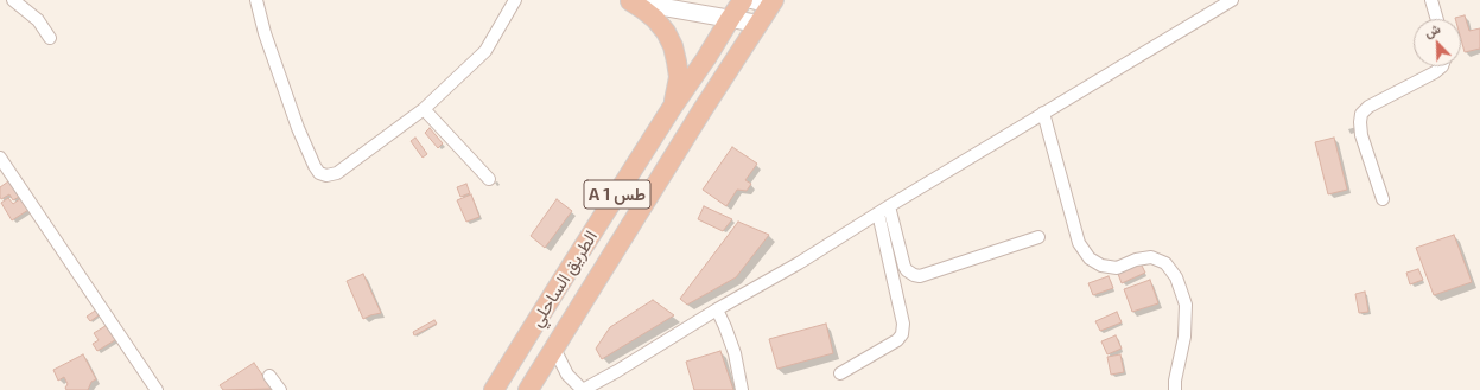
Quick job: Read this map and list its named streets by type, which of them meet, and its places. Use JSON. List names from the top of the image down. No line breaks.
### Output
{"streets":{"highway":["A 1 طس","الطريق الساحلي"]},"north":"top left"}
